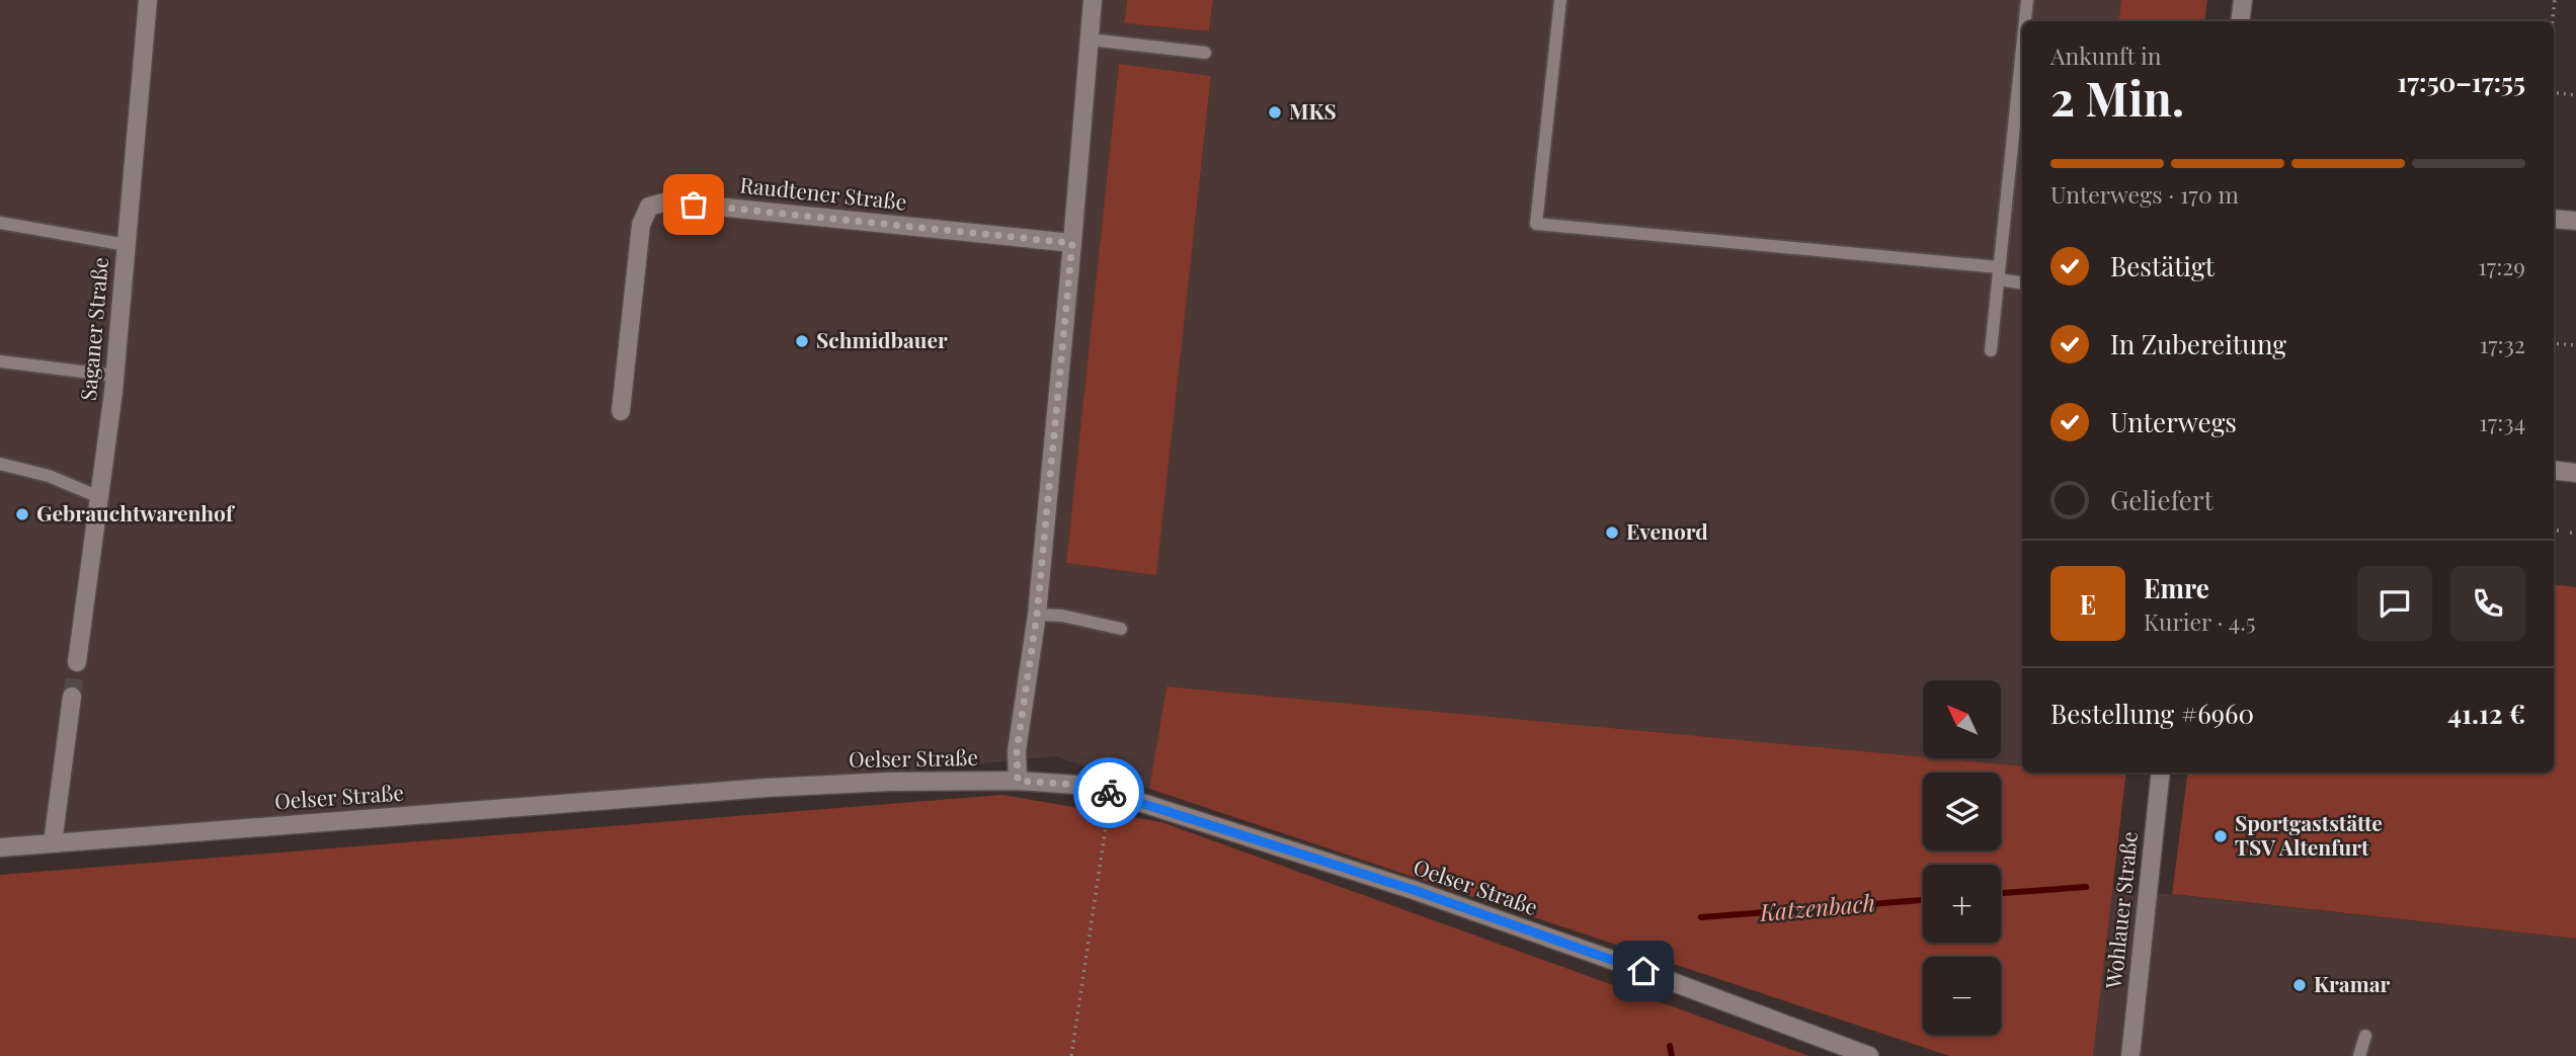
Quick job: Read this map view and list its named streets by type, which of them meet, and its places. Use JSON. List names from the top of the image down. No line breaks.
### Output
{"streets":{"street":["Raudtener Straße","Saganer Straße","Oelser Straße","Wohlauer Straße"]},"water":["Katzenbach"],"places":["MKS","Schmidbauer","Gebrauchtwarenhof","Evenord","Sportgaststätte TSV Altenfurt","Kramar"],"north":"top left","page":{"heading":["2 Min.","Ankunft in","17:50–17:55"],"panel":["Emre","Kurier · 4.5","Bestellung #6960","41.12 €"],"bar":"Unterwegs · 170 m","list":[["Bestätigt","17:29"],["In Zubereitung","17:32"],["Unterwegs","17:34"],"Geliefert"],"round":"E","map_buttons":["+","−"]}}
